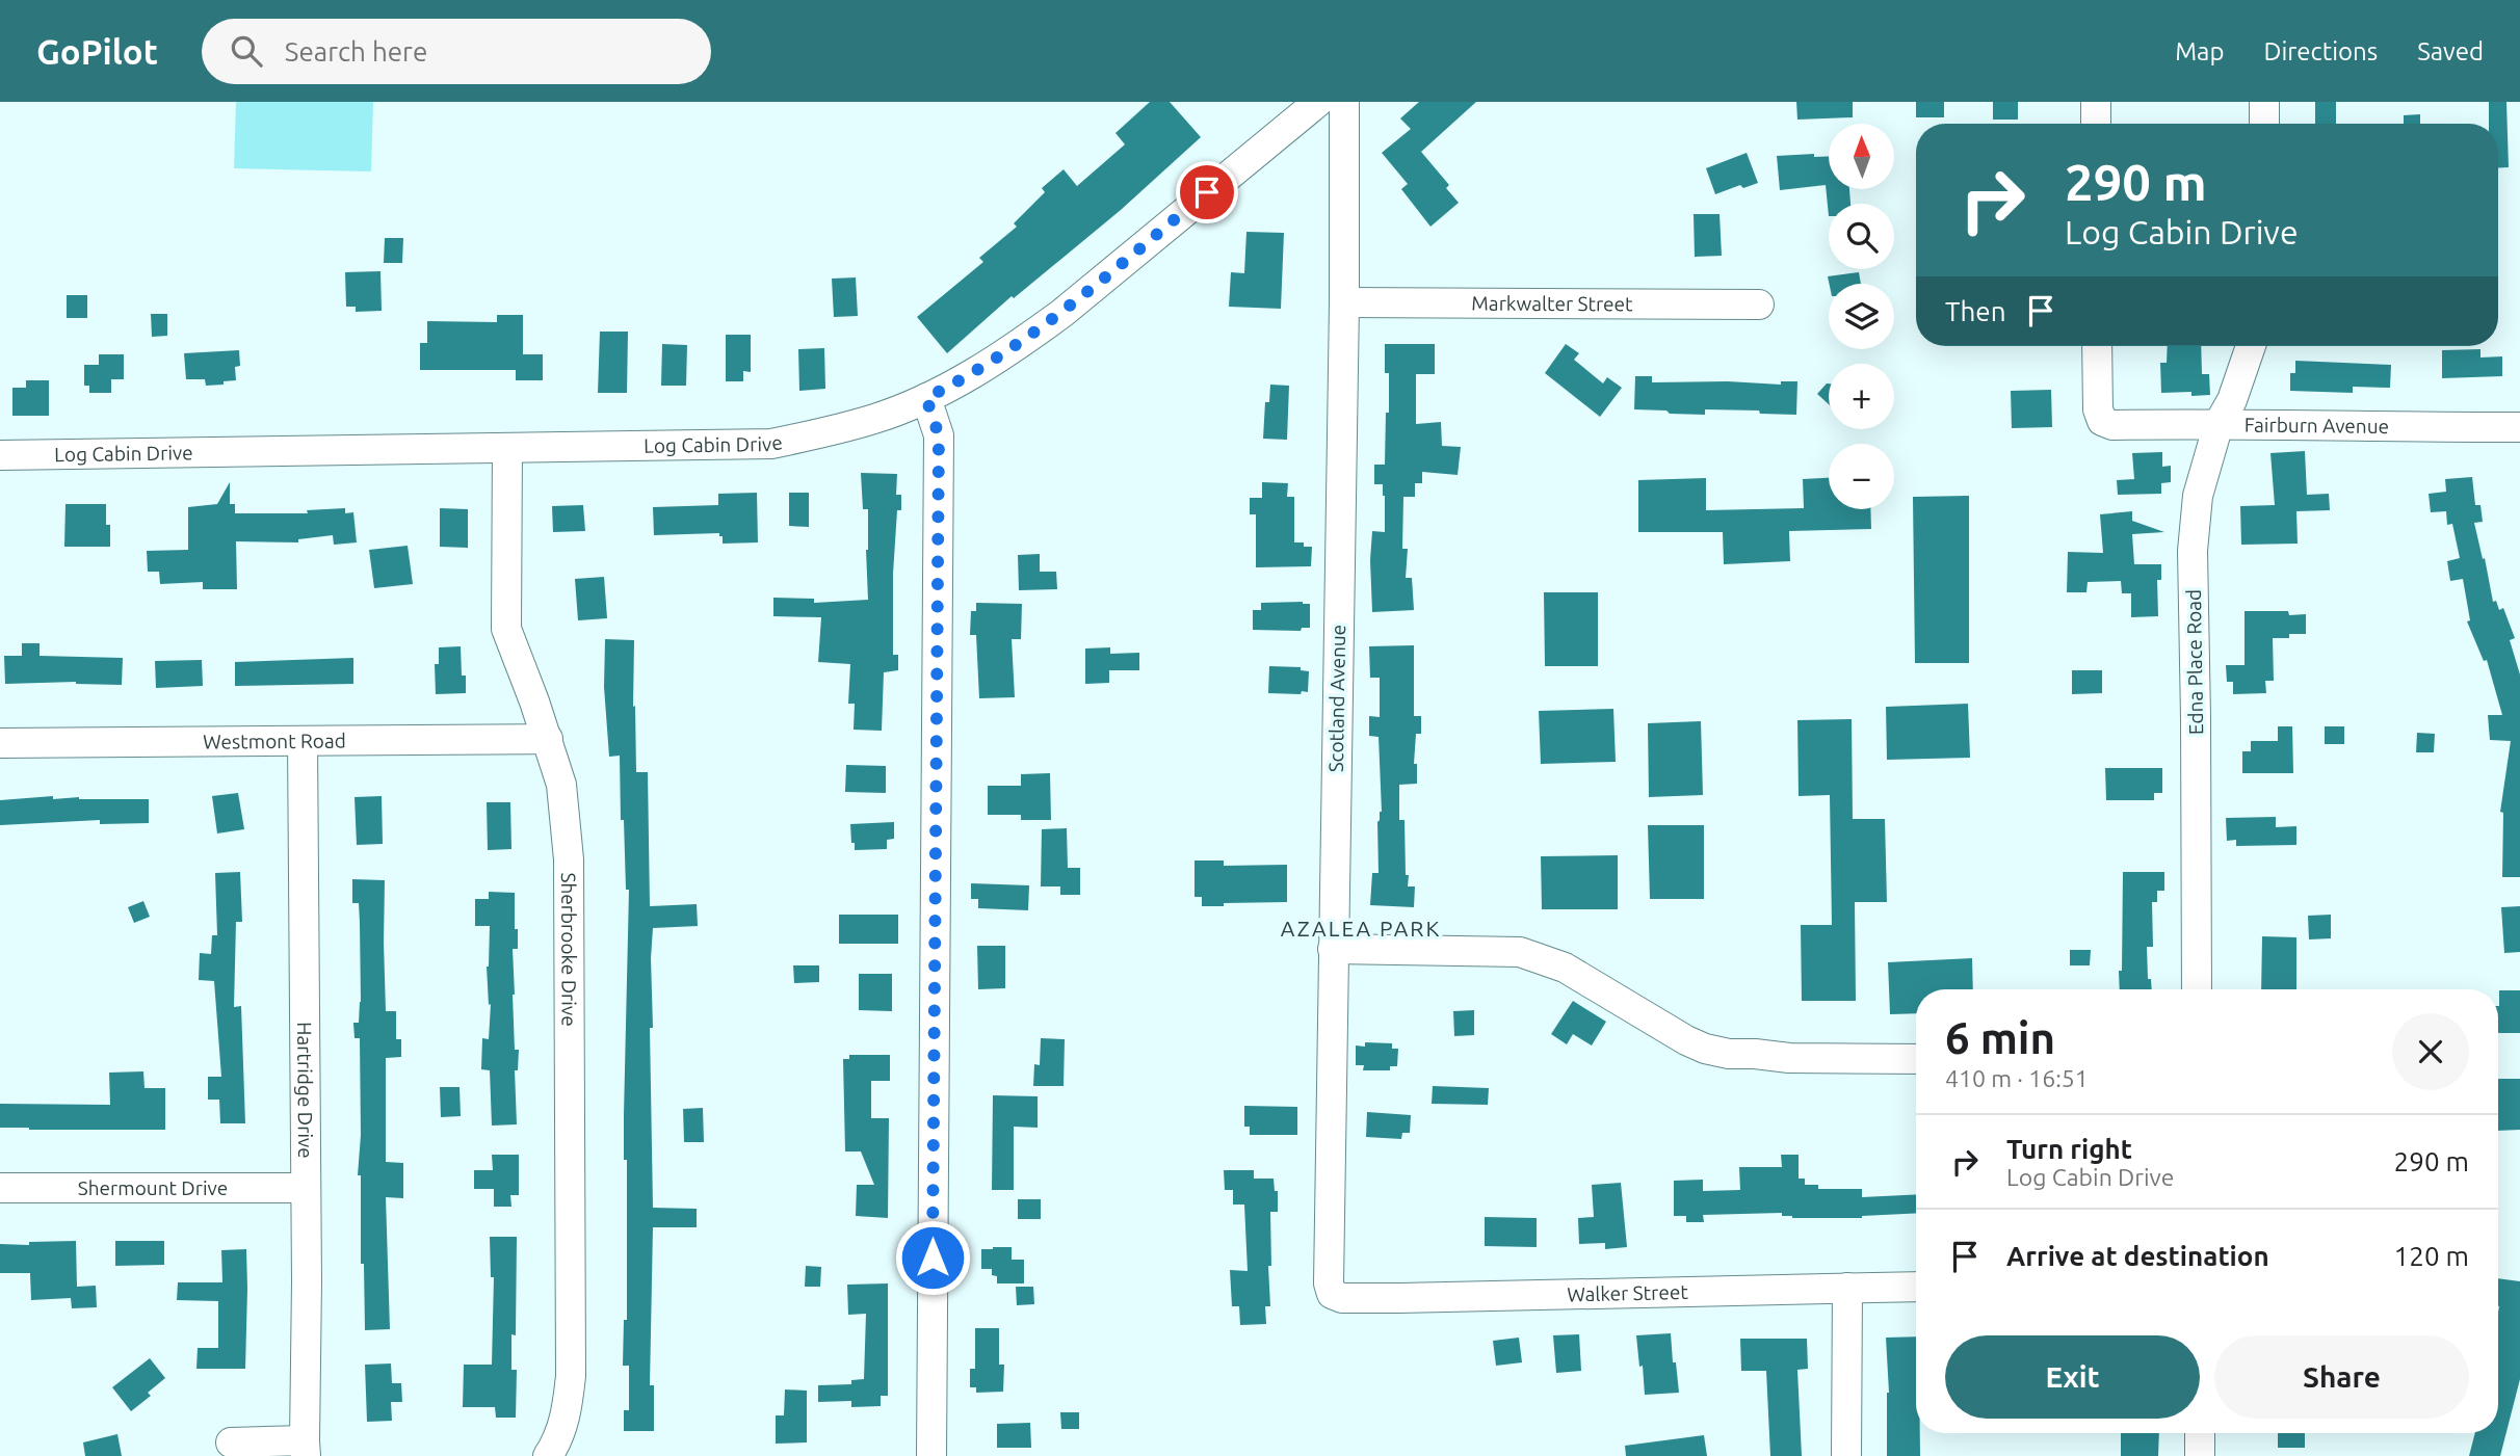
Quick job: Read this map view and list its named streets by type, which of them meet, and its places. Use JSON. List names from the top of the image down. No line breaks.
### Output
{"streets":{"street":["Markwalter Street","Fairburn Avenue","Log Cabin Drive","Edna Place Road","Scotland Avenue","Westmont Road","Sherbrooke Drive","Hartridge Drive","Shermount Drive","Walker Street"]},"crossings":[["Markwalter Street","Scotland Avenue"],["Fairburn Avenue","Edna Place Road"],["Log Cabin Drive","Sherbrooke Drive"],["Scotland Avenue","Walker Street"],["Westmont Road","Sherbrooke Drive"],["Westmont Road","Hartridge Drive"],["Hartridge Drive","Shermount Drive"]],"districts":["AZALEA PARK"],"north":"top","page":{"header":"GoPilot","search":"Search here","nav":["Map","Directions","Saved"],"map_buttons":["+","−"],"turn":["290 m","Log Cabin Drive"],"then":"Then","heading":["6 min","410 m · 16:51"],"list":[{"name":"Turn right","note":"Log Cabin Drive","value":"290 m"},{"name":"Arrive at destination","value":"120 m"}],"buttons":["Exit","Share"]}}
